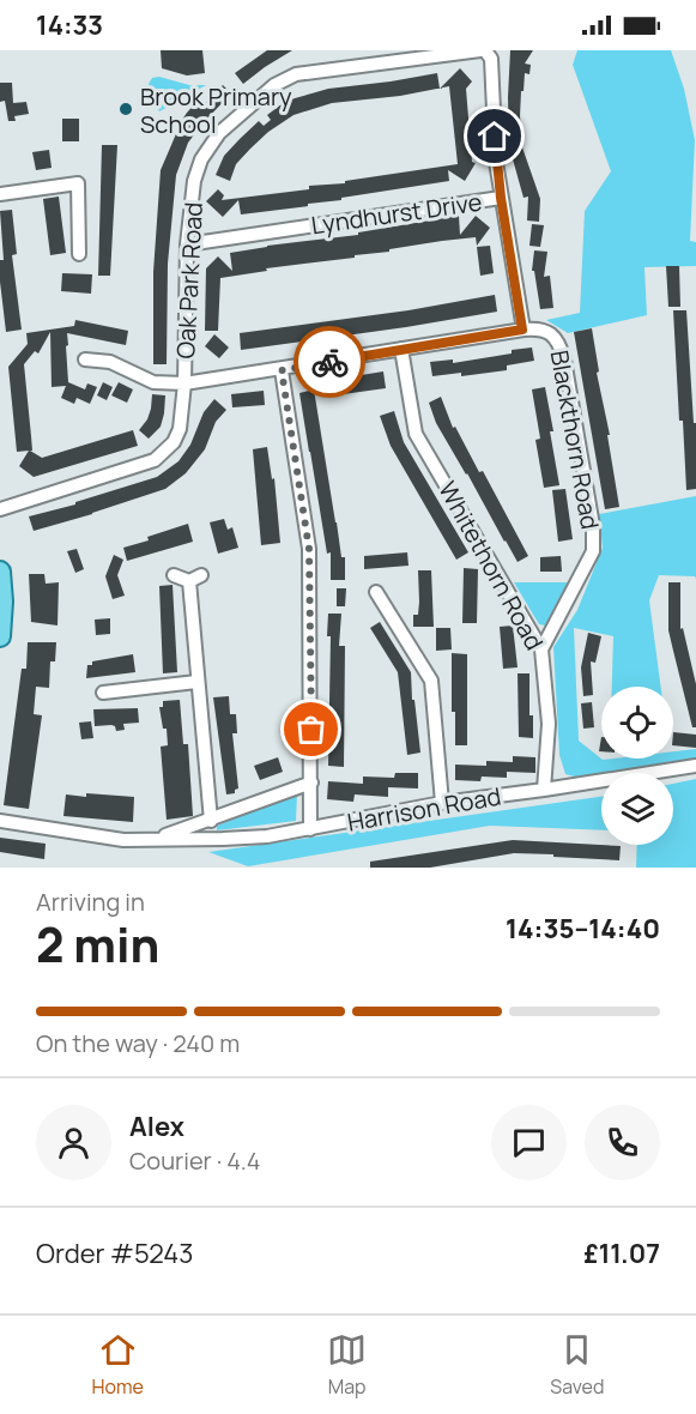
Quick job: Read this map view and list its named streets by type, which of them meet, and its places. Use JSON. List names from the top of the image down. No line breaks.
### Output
{"streets":{"street":["Lyndhurst Drive","Oak Park Road","Blackthorn Road","Whitethorn Road","Harrison Road"]},"crossings":[["Lyndhurst Drive","Oak Park Road"],["Blackthorn Road","Whitethorn Road"],["Whitethorn Road","Harrison Road"]],"places":["Brook Primary School"],"page":{"status":"14:33","heading":["2 min","Arriving in","14:35–14:40"],"panel":["Alex","Courier · 4.4","Order #5243","£11.07"],"bar":"On the way · 240 m","tabs":["Home","Map","Saved"]}}
